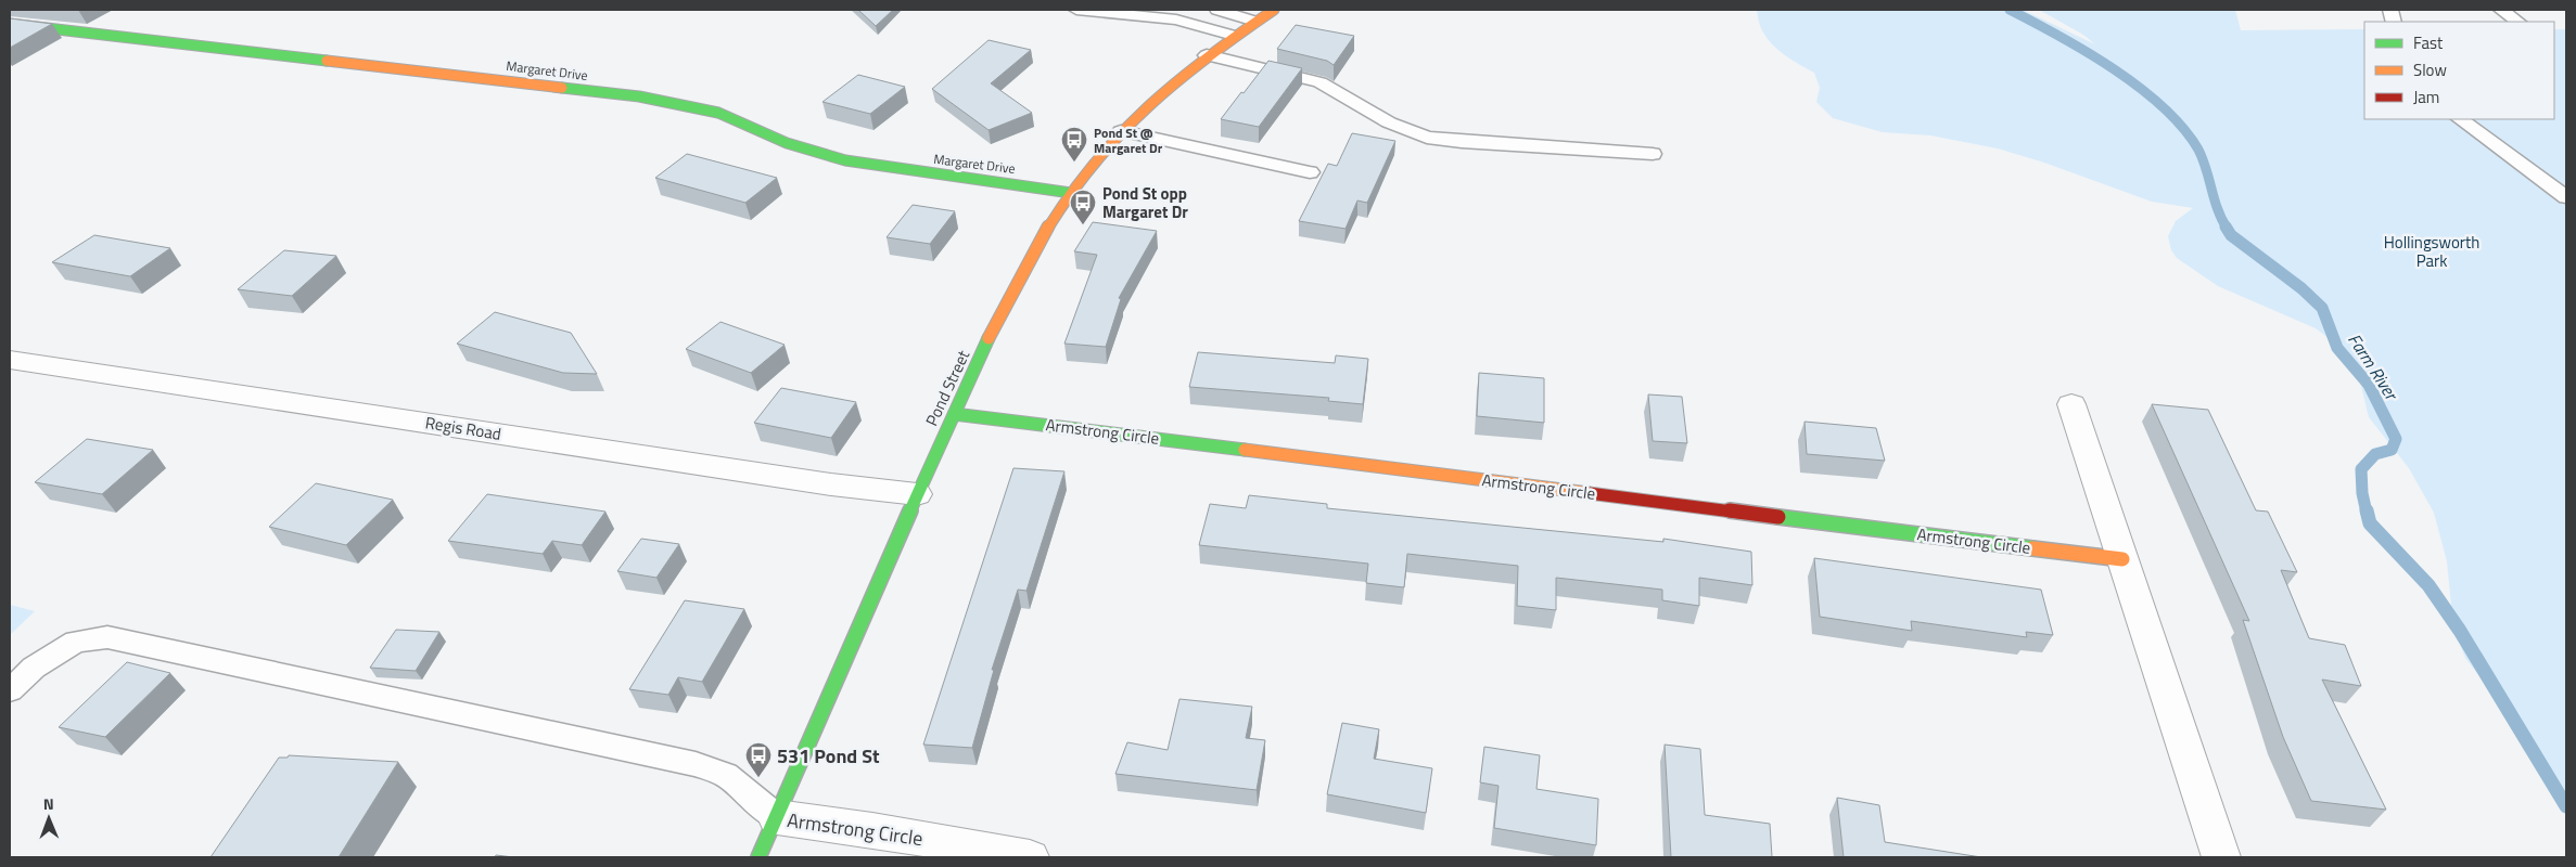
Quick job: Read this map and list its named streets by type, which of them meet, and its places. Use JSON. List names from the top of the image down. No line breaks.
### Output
{"streets":{"street":["Margaret Drive","Pond Street","Regis Road","Armstrong Circle"]},"crossings":[["Margaret Drive","Pond Street"],["Pond Street","Regis Road"],["Pond Street","Armstrong Circle"]],"water":["Farm River"],"parks":["Hollingsworth Park"],"places":{"bus stop":["Pond St @ Margaret Dr","Pond St opp Margaret Dr","531 Pond St"]},"legend":["Fast","Slow","Jam"],"north":"top"}
